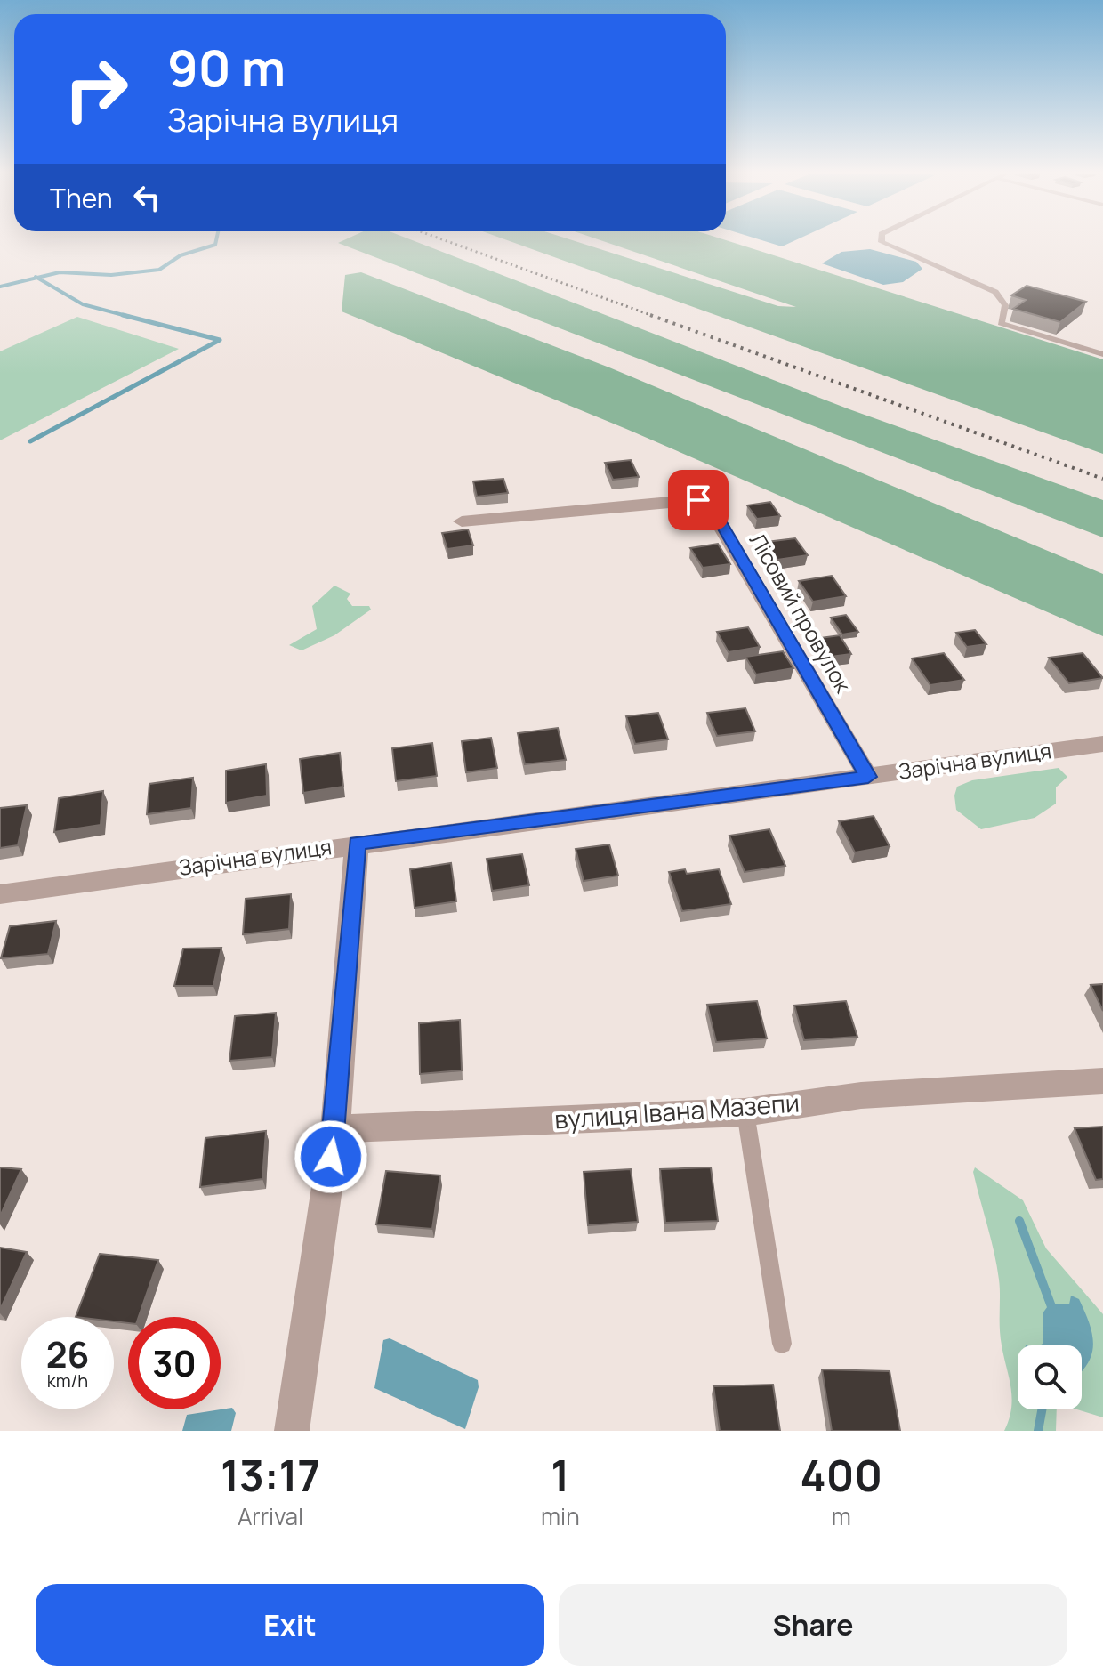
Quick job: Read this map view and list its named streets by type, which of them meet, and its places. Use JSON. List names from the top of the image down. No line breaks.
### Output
{"streets":{"street":["Лісовий провулок","Зарічна вулиця","вулиця Івана Мазепи"]},"crossings":[["Лісовий провулок","Зарічна вулиця"]],"page":{"turn":["90 m","Зарічна вулиця"],"then":"Then","speed":"26 km/h","limit":"30","eta":["13:17","Arrival","1","min","400","m"],"buttons":["Exit","Share"]}}
